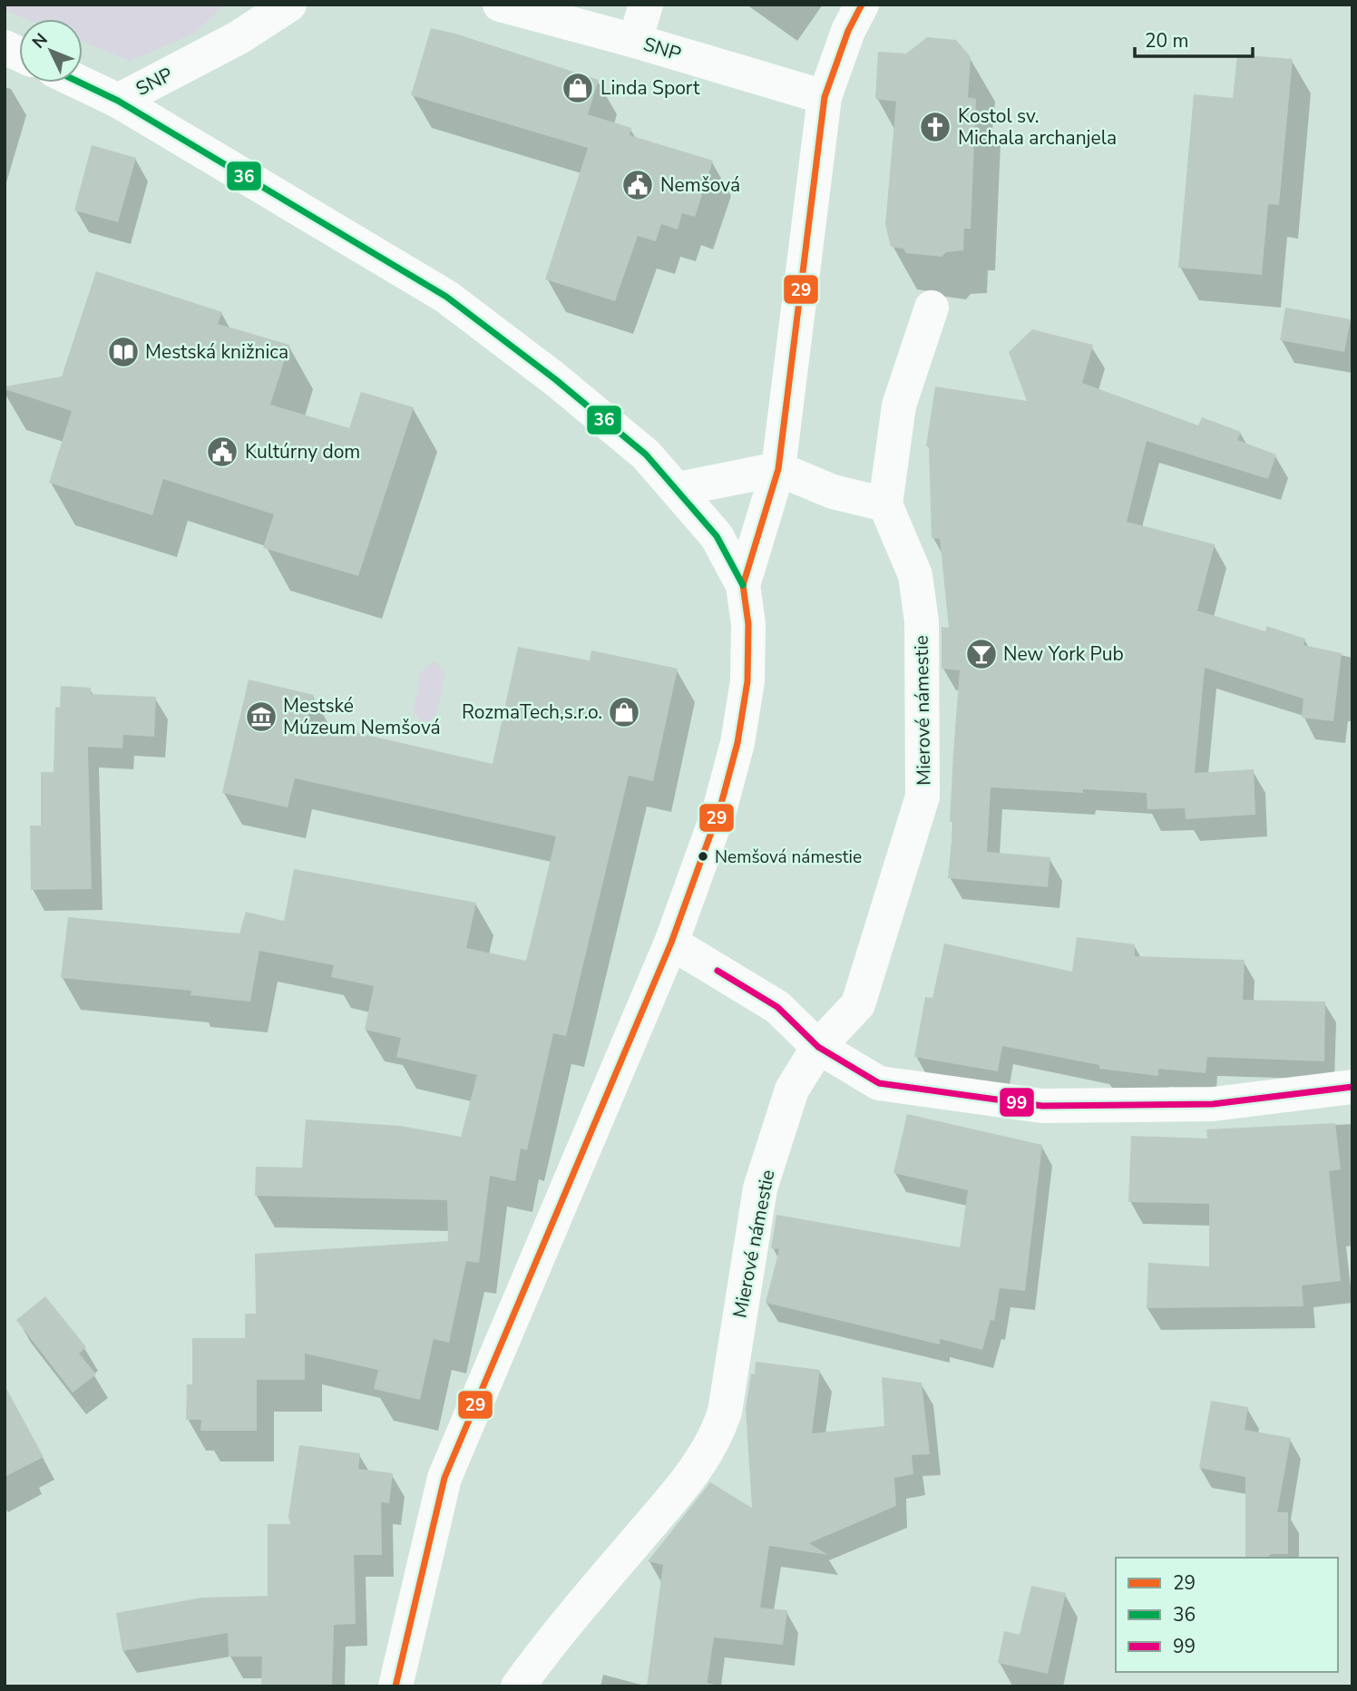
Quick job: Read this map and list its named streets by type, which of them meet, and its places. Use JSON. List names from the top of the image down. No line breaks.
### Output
{"streets":{"street":["SNP","Mierové námestie"]},"places":{"shop":["Linda Sport","RozmaTech,s.r.o."],"church":["Kostol sv. Michala archanjela"],"public building":["Nemšová","Kultúrny dom"],"library":["Mestská knižnica"],"bar":["New York Pub"],"museum":["Mestské Múzeum Nemšová"],"other":["Nemšová námestie"]},"lines":["transit line 29","transit line 36","transit line 99"],"legend":["29","36","99"],"scale_bar":"20 m","north":"top left"}
